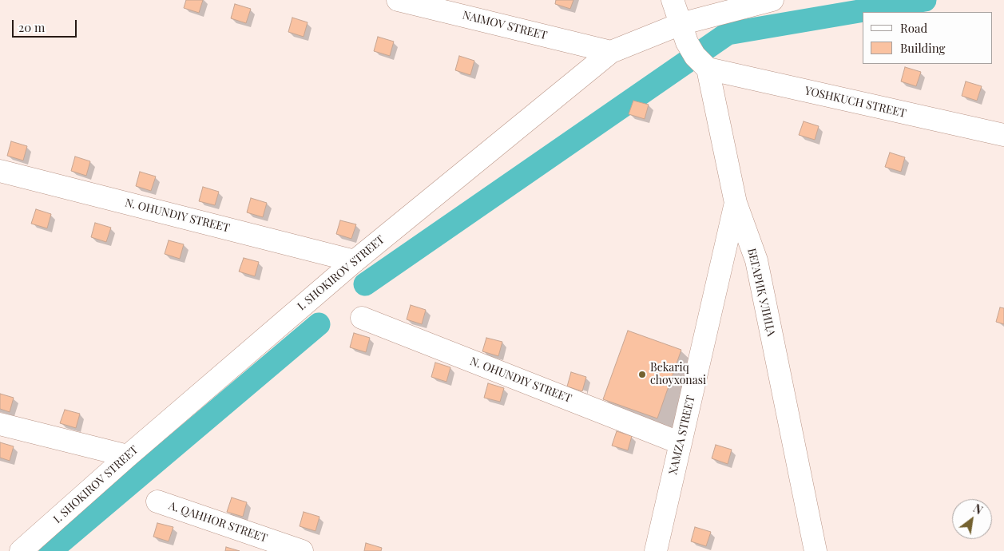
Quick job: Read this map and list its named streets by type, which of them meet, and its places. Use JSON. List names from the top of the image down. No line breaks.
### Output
{"streets":{"street":["NAIMOV STREET","YOSHKUCH STREET","N. OHUNDIY STREET","I. SHOKIROV STREET","БЕГАРИҚ УЛИЦА","XAMZA STREET","A. QAHHOR STREET"]},"crossings":[["NAIMOV STREET","I. SHOKIROV STREET"],["YOSHKUCH STREET","I. SHOKIROV STREET"],["YOSHKUCH STREET","БЕГАРИҚ УЛИЦА"],["N. OHUNDIY STREET","I. SHOKIROV STREET"],["N. OHUNDIY STREET","XAMZA STREET"],["I. SHOKIROV STREET","БЕГАРИҚ УЛИЦА"],["БЕГАРИҚ УЛИЦА","XAMZA STREET"]],"places":["Bekariq choyxonasi"],"legend":["Road","Building"],"scale_bar":"20 m","north":"top right"}
